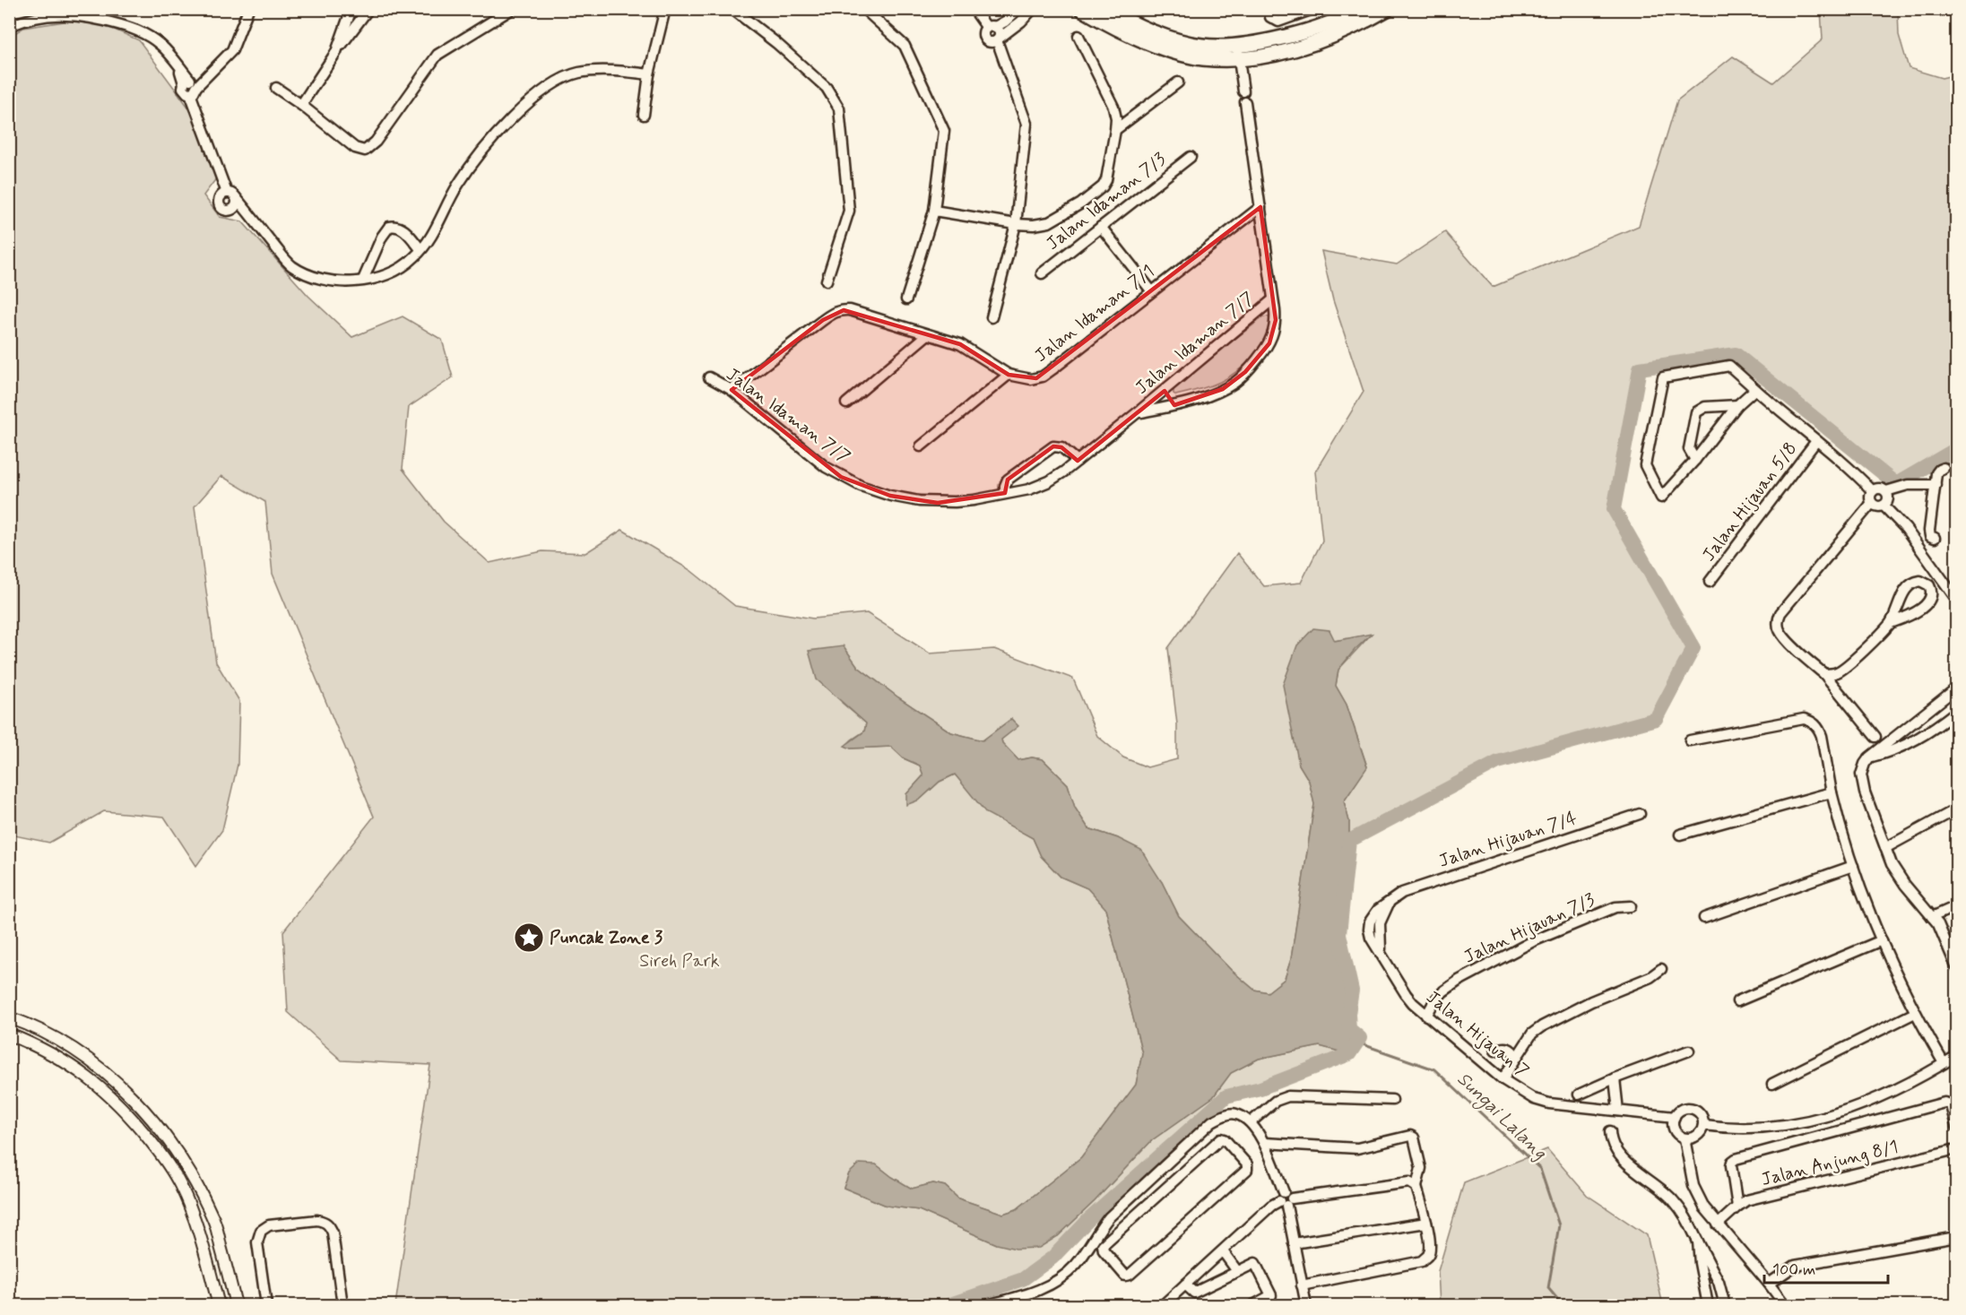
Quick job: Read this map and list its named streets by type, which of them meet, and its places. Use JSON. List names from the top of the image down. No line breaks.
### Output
{"streets":{"street":["Jalan Idaman 7/3","Jalan Idaman 7/1","Jalan Idaman 7/7","Jalan Hijauan 5/8","Jalan Hijauan 7/4","Jalan Hijauan 7/3","Jalan Hijauan 7","Jalan Anjung 8/1"]},"crossings":[["Jalan Idaman 7/1","Jalan Idaman 7/7"],["Jalan Hijauan 7/4","Jalan Hijauan 7"],["Jalan Hijauan 7/3","Jalan Hijauan 7"]],"water":["Sungai Lalang"],"parks":["Sireh Park"],"places":{"place":["Puncak Zone 3"]},"scale_bar":"100 m"}
